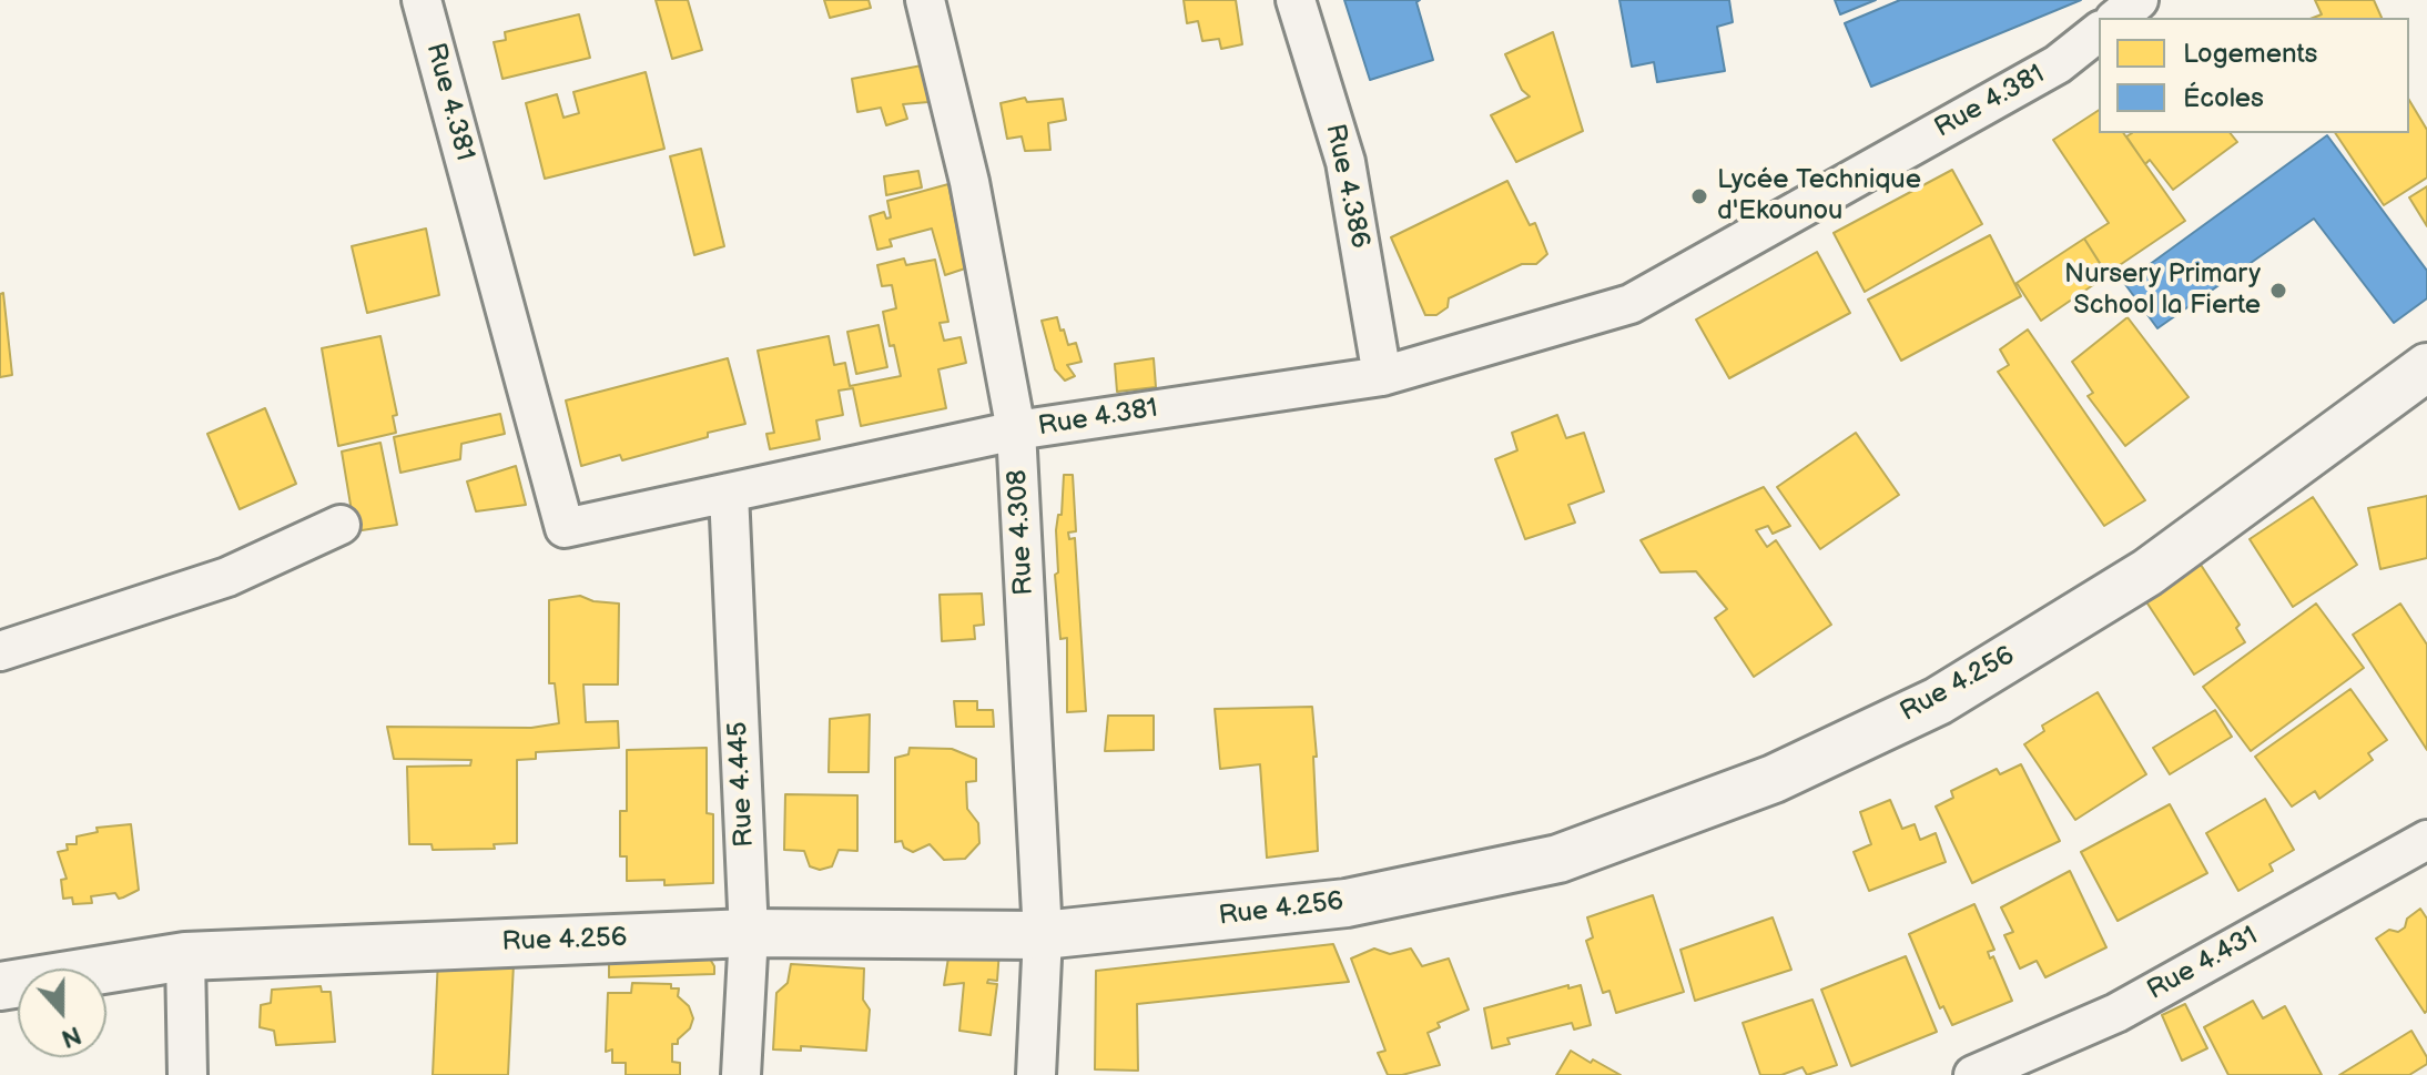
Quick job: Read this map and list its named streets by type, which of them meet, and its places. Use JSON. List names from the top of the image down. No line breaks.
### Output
{"streets":{"street":["Rue 4.381","Rue 4.386","Rue 4.308","Rue 4.256","Rue 4.445","Rue 4.431"]},"crossings":[["Rue 4.381","Rue 4.386"],["Rue 4.381","Rue 4.308"],["Rue 4.381","Rue 4.445"],["Rue 4.308","Rue 4.256"],["Rue 4.256","Rue 4.445"]],"places":["Lycée Technique d'Ekounou","Nursery Primary School la Fierte"],"legend":["Logements","Écoles"],"north":"bottom"}
